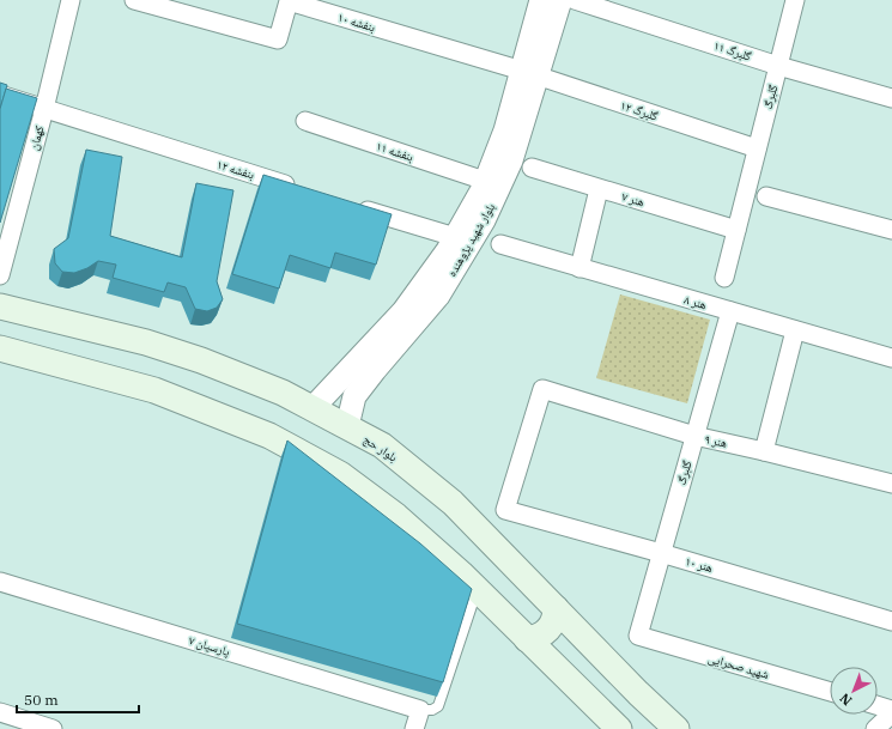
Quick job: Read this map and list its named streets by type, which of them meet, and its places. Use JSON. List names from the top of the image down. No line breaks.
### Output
{"streets":{"main road":["بلوار حج"],"street":["بنفشه ۱۰","گلبرگ ۱۱","گلبرگ","گلبرگ ۱۲","کهمان","بنفشه ۱۱","بنفشه ۱۲","هنر ۷","بلوار شهید پژوهنده","هنر ۸","هنر ۹","هنر ۱۰","پارسیان ۷","شهید صحرایی"]},"crossings":[["بنفشه ۱۰","گلبرگ ۱۲"],["بنفشه ۱۰","بلوار شهید پژوهنده"],["گلبرگ ۱۱","گلبرگ"],["گلبرگ","گلبرگ ۱۲"],["گلبرگ","هنر ۷"],["گلبرگ","هنر ۸"],["گلبرگ","هنر ۹"],["گلبرگ","هنر ۱۰"],["گلبرگ","شهید صحرایی"],["گلبرگ ۱۲","بلوار شهید پژوهنده"],["کهمان","بنفشه ۱۲"],["بنفشه ۱۱","بلوار شهید پژوهنده"],["بلوار شهید پژوهنده","بلوار حج"],["هنر ۹","هنر ۱۰"]],"scale_bar":"50 m","north":"bottom left"}
